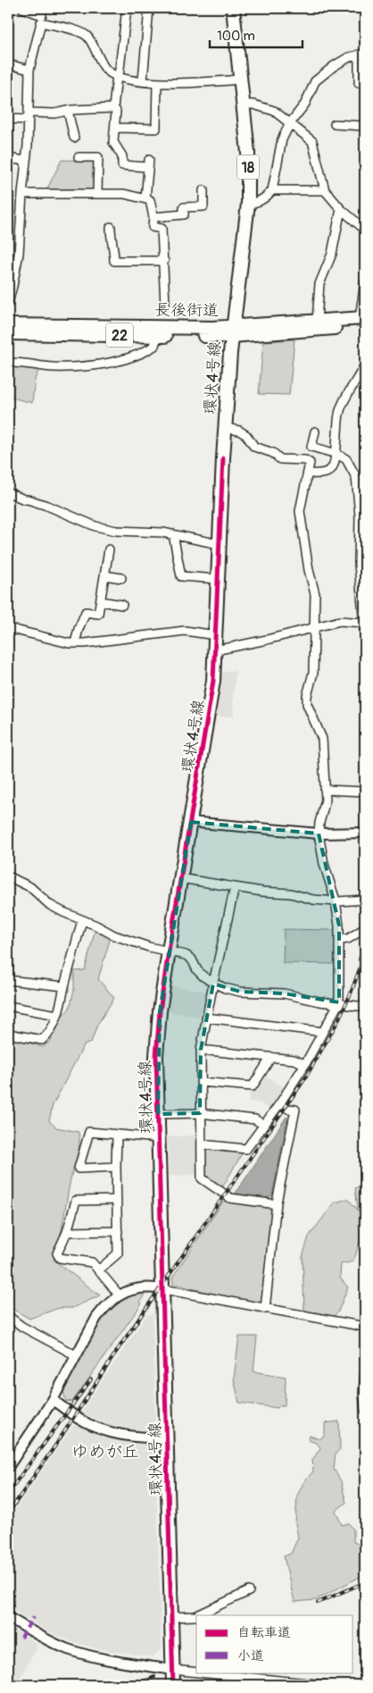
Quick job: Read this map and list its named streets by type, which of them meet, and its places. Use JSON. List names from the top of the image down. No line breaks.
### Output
{"streets":{"main road":["18","長後街道","22","環状4号線"]},"crossings":[["長後街道","環状4号線"]],"districts":["ゆめが丘"],"legend":["自転車道","小道"],"scale_bar":"100 m"}
